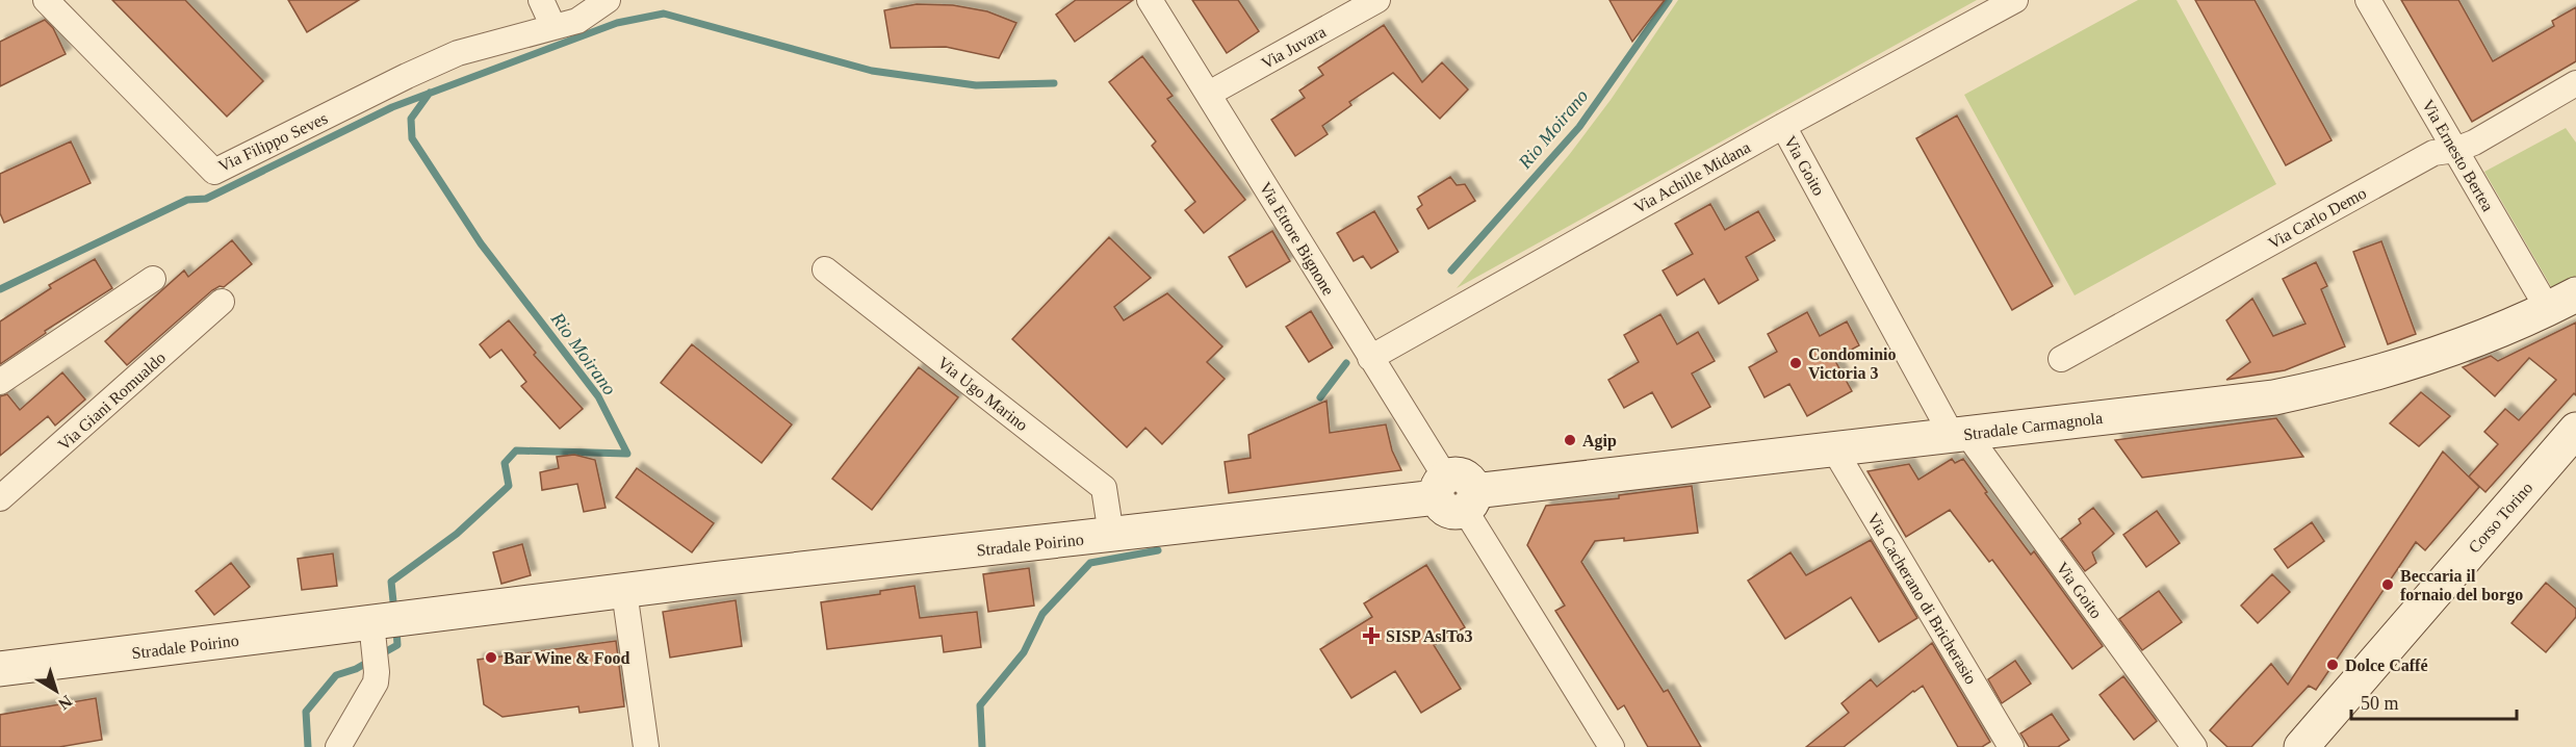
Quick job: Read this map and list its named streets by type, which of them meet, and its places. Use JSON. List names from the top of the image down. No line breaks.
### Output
{"streets":{"main road":["Stradale Carmagnola","Corso Torino","Stradale Poirino"],"street":["Via Juvara","Via Filippo Seves","Via Ernesto Bertea","Via Goito","Via Achille Midana","Via Carlo Demo","Via Ettore Bignone","Via Ugo Marino","Via Giani Romualdo","Via Cacherano di Bricherasio"]},"crossings":[["Via Juvara","Via Ettore Bignone"],["Via Ernesto Bertea","Via Carlo Demo"],["Via Ernesto Bertea","Stradale Carmagnola"],["Via Goito","Via Achille Midana"],["Via Goito","Stradale Carmagnola"],["Via Achille Midana","Via Ettore Bignone"],["Via Ettore Bignone","Stradale Carmagnola"],["Via Ettore Bignone","Stradale Poirino"],["Via Ugo Marino","Stradale Poirino"],["Stradale Carmagnola","Stradale Poirino"],["Stradale Carmagnola","Via Cacherano di Bricherasio"]],"water":["Rio Moirano"],"places":{"other":["Condominio Victoria 3","Agip","Beccaria il fornaio del borgo","Bar Wine & Food","Dolce Caffé"],"health":["SISP AslTo3"]},"scale_bar":"50 m","north":"bottom right"}
